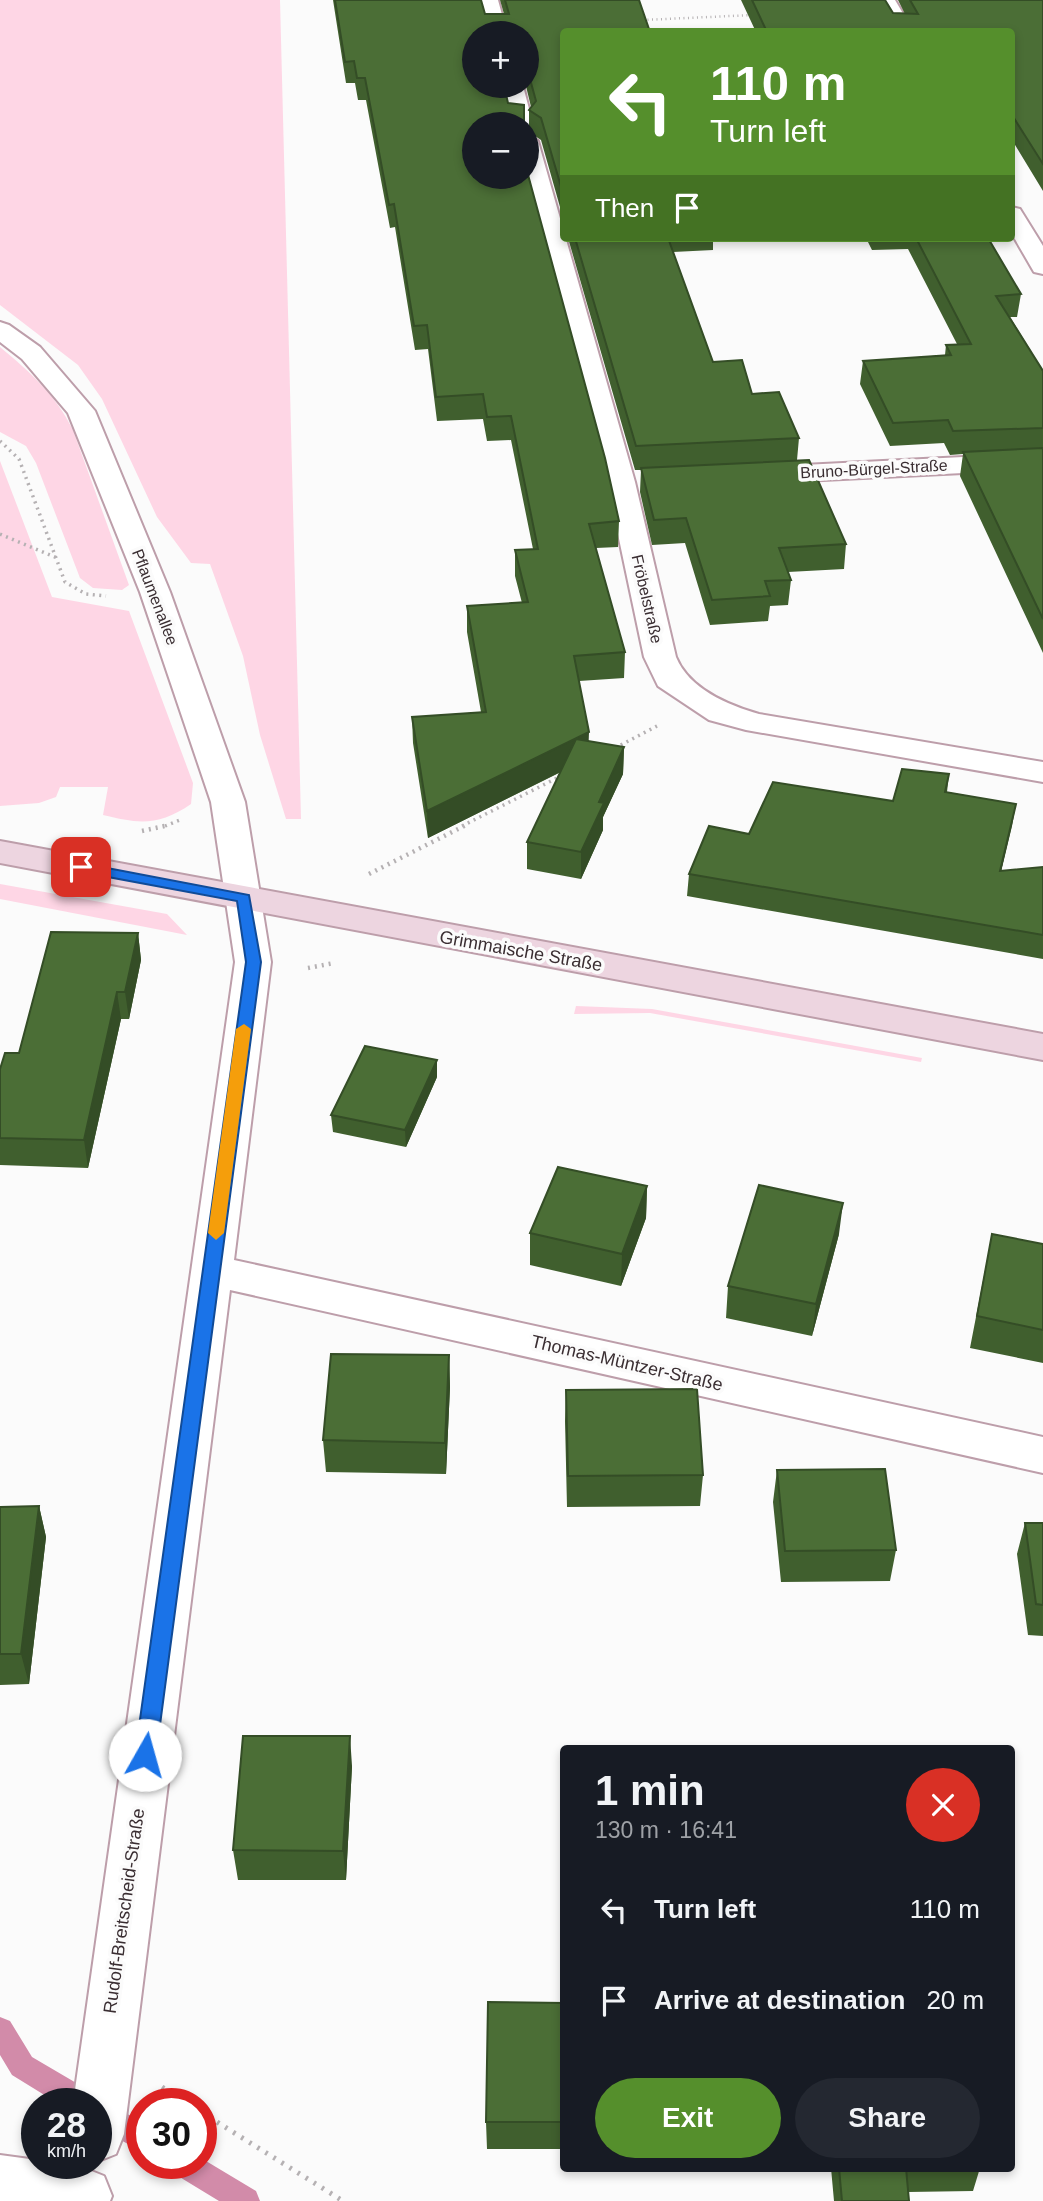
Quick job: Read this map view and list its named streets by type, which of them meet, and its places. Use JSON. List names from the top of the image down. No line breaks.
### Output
{"streets":{"main road":["Grimmaische Straße"],"street":["Bruno-Bürgel-Straße","Pflaumenallee","Fröbelstraße","Thomas-Müntzer-Straße","Rudolf-Breitscheid-Straße"]},"crossings":[["Pflaumenallee","Grimmaische Straße"],["Pflaumenallee","Rudolf-Breitscheid-Straße"],["Grimmaische Straße","Rudolf-Breitscheid-Straße"],["Thomas-Müntzer-Straße","Rudolf-Breitscheid-Straße"]],"page":{"map_buttons":["+","−"],"turn":["110 m","Turn left"],"then":"Then","heading":["1 min","130 m · 16:41"],"list":[{"name":"Turn left","value":"110 m"},{"name":"Arrive at destination","value":"20 m"}],"buttons":["Exit","Share"],"speed":"28 km/h","limit":"30"}}
